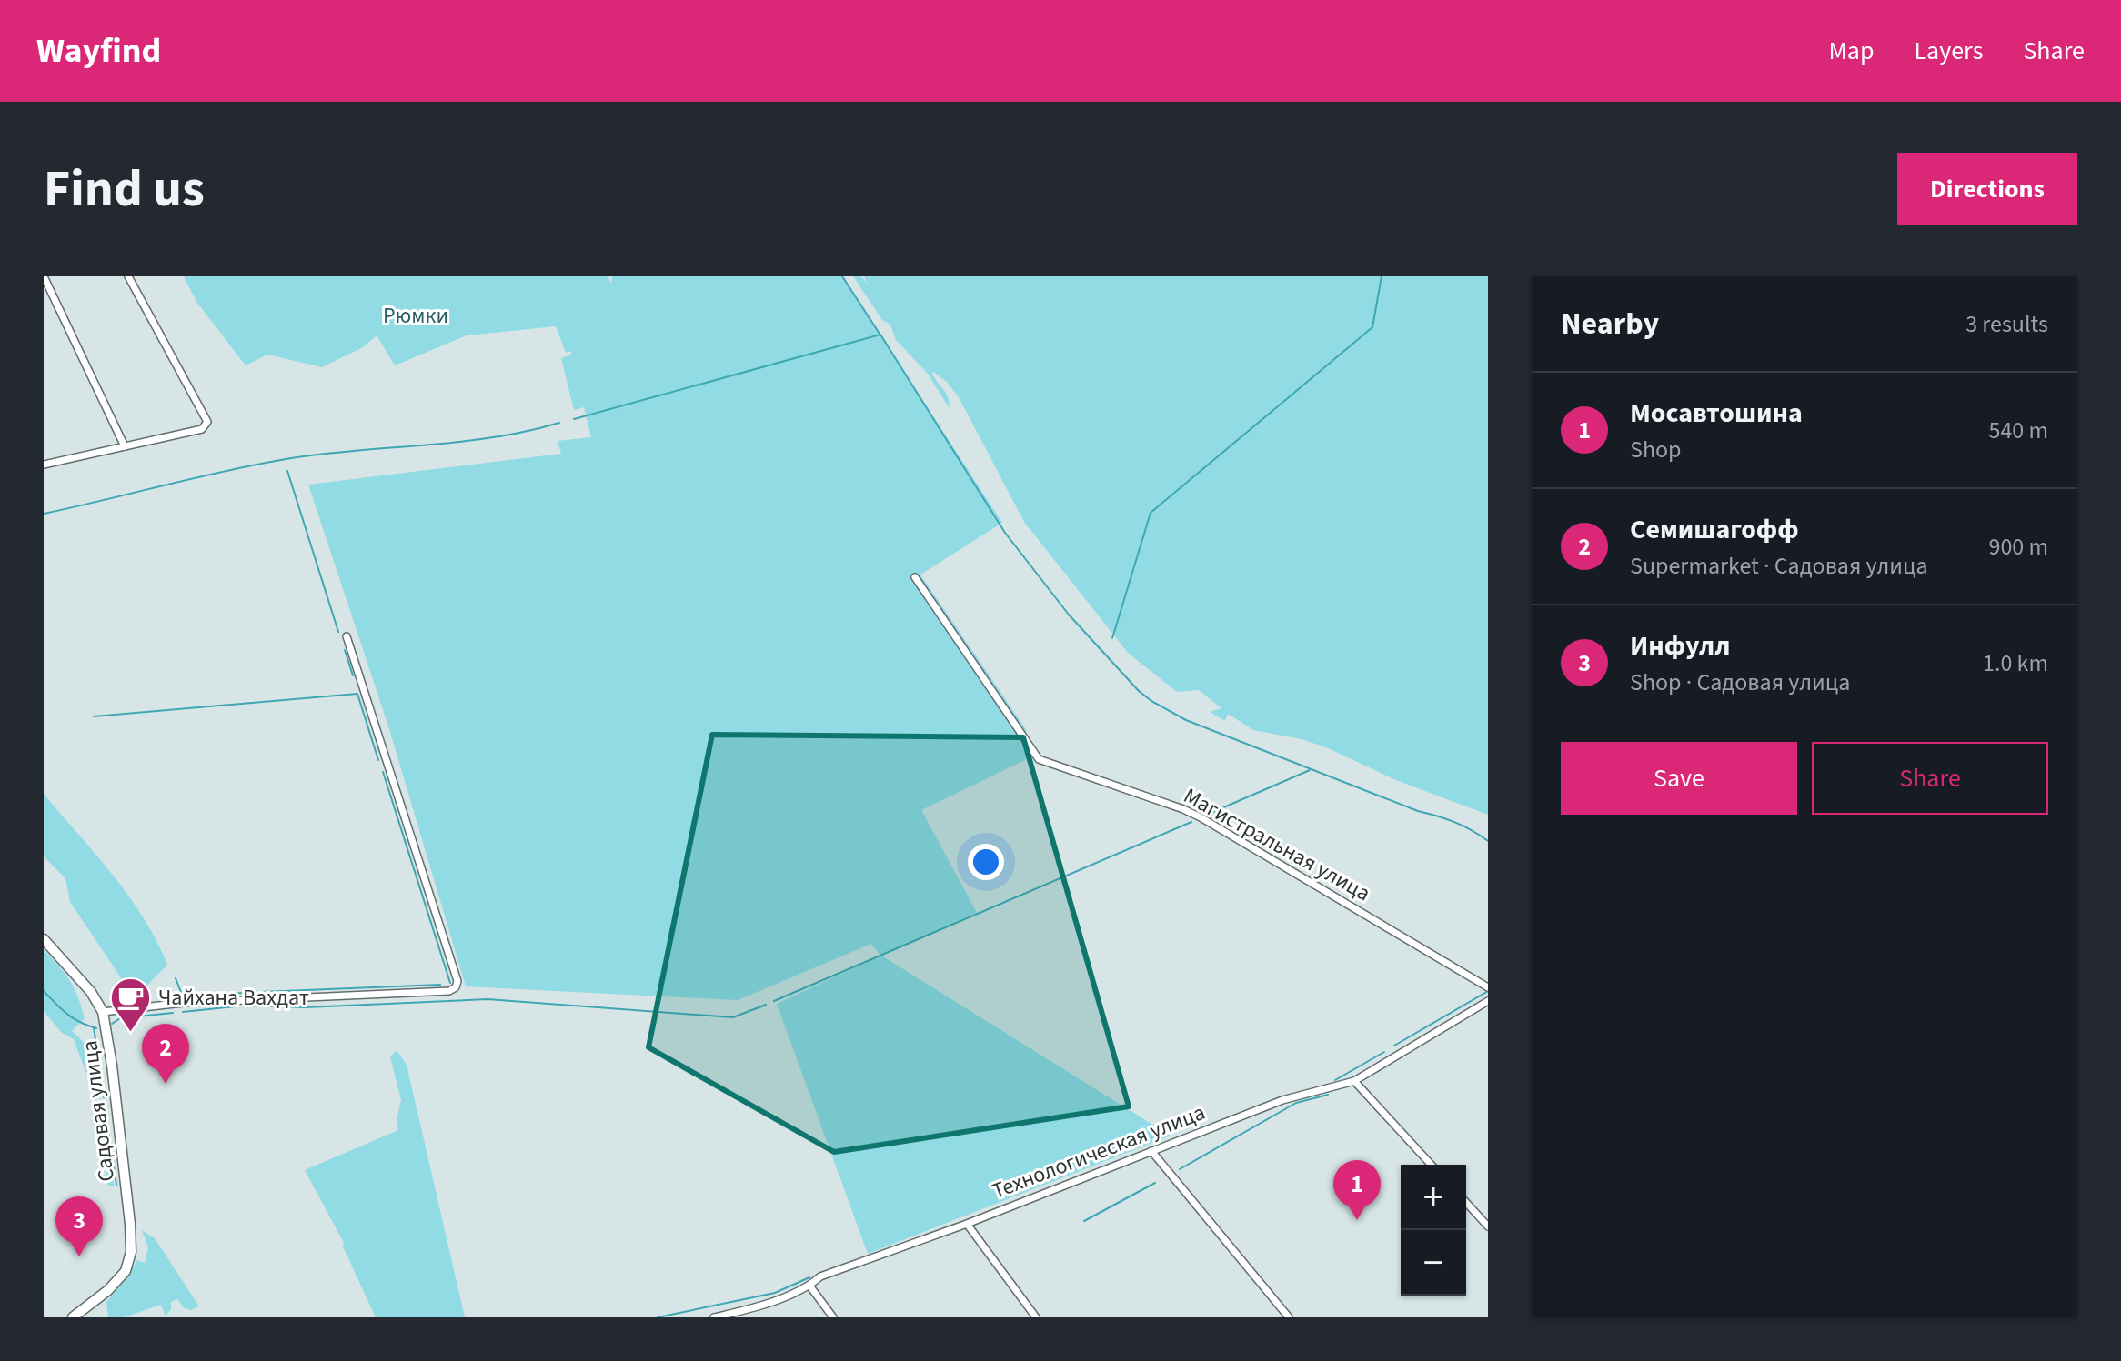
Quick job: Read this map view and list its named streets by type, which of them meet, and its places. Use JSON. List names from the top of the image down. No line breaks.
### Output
{"streets":{"main road":["Садовая улица"],"street":["Магистральная улица","Технологическая улица"]},"parks":["Рюмки"],"places":{"cafe":["Чайхана Вахдат"]},"page":{"header":"Wayfind","nav":["Map","Layers","Share"],"buttons":["Directions",["Save","Share"]],"title":"Find us","heading":["Nearby","3 results"],"list":[{"mark":"1","name":"Мосавтошина","note":"Shop","value":"540 m"},{"mark":"2","name":"Семишагофф","note":"Supermarket · Садовая улица","value":"900 m"},{"mark":"3","name":"Инфулл","note":"Shop · Садовая улица","value":"1.0 km"}],"pins":["2","1","3"],"map_buttons":["+","−"]}}
